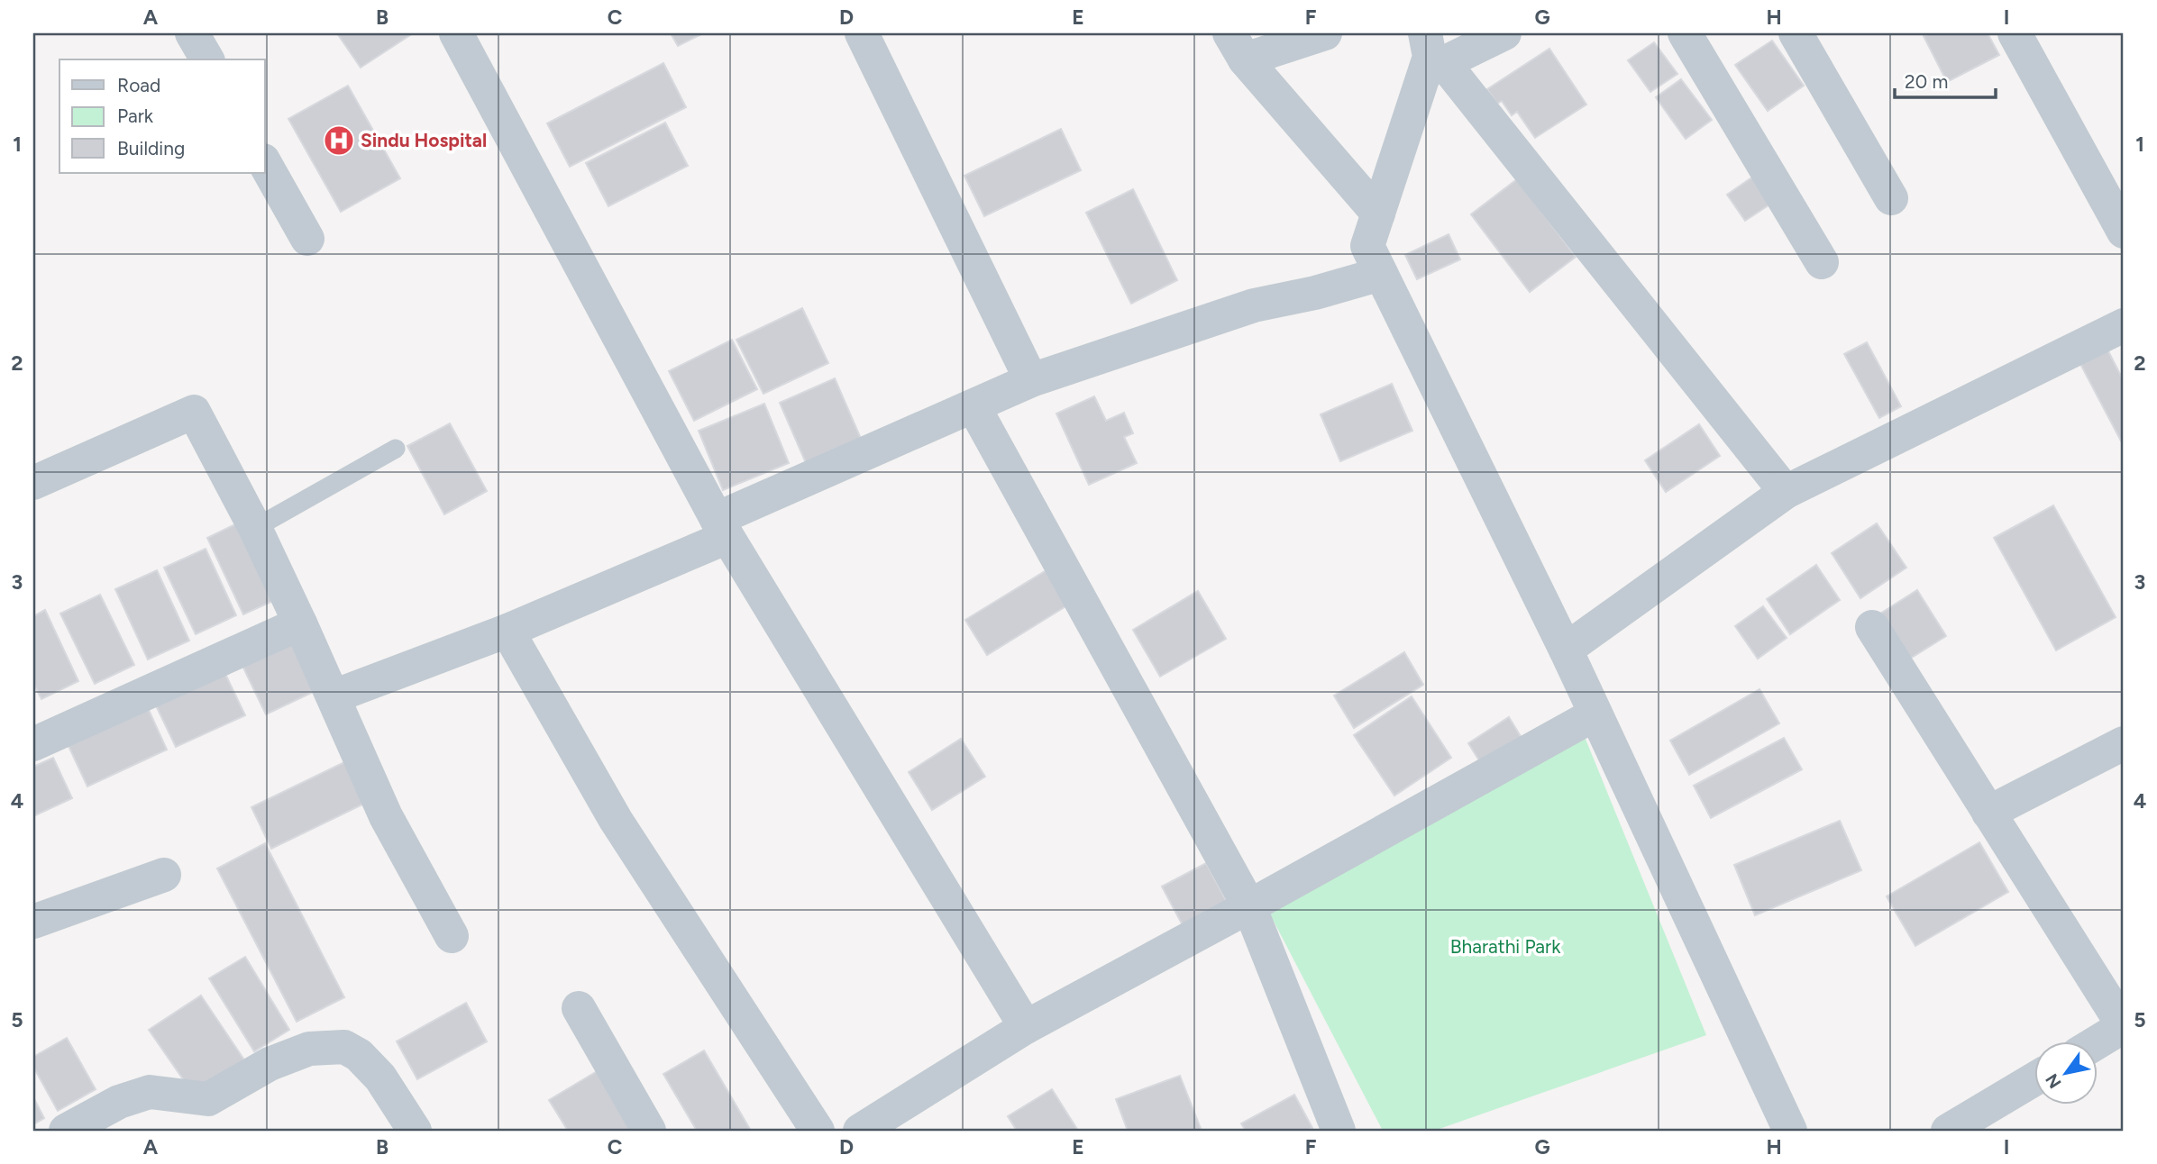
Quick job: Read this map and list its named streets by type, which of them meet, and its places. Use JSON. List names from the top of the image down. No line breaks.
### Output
{"parks":["Bharathi Park"],"places":{"hospital":["Sindu Hospital"]},"legend":["Road","Park","Building"],"scale_bar":"20 m","north":"bottom left","grid":{"columns":["A","B","C","D","E","F","G","H","I"],"rows":["1","2","3","4","5"]}}
